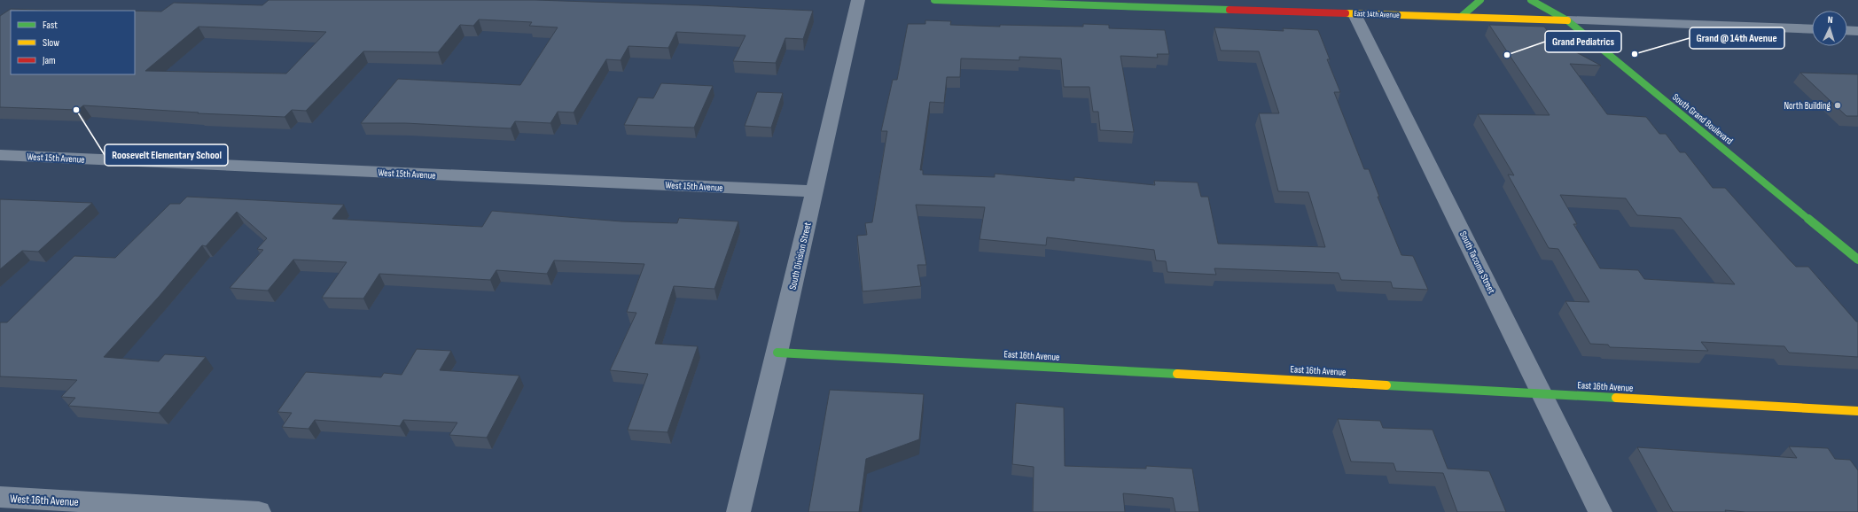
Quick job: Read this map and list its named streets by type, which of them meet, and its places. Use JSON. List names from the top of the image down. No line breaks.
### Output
{"streets":{"street":["East 14th Avenue","South Grand Boulevard","West 15th Avenue","South Division Street","South Tacoma Street","East 16th Avenue","West 16th Avenue"]},"crossings":[["East 14th Avenue","South Grand Boulevard"],["East 14th Avenue","South Tacoma Street"],["West 15th Avenue","South Division Street"],["South Division Street","East 16th Avenue"],["South Tacoma Street","East 16th Avenue"]],"places":["Grand @ 14th Avenue","Grand Pediatrics","North Building","Roosevelt Elementary School"],"legend":["Fast","Slow","Jam"],"north":"top"}
